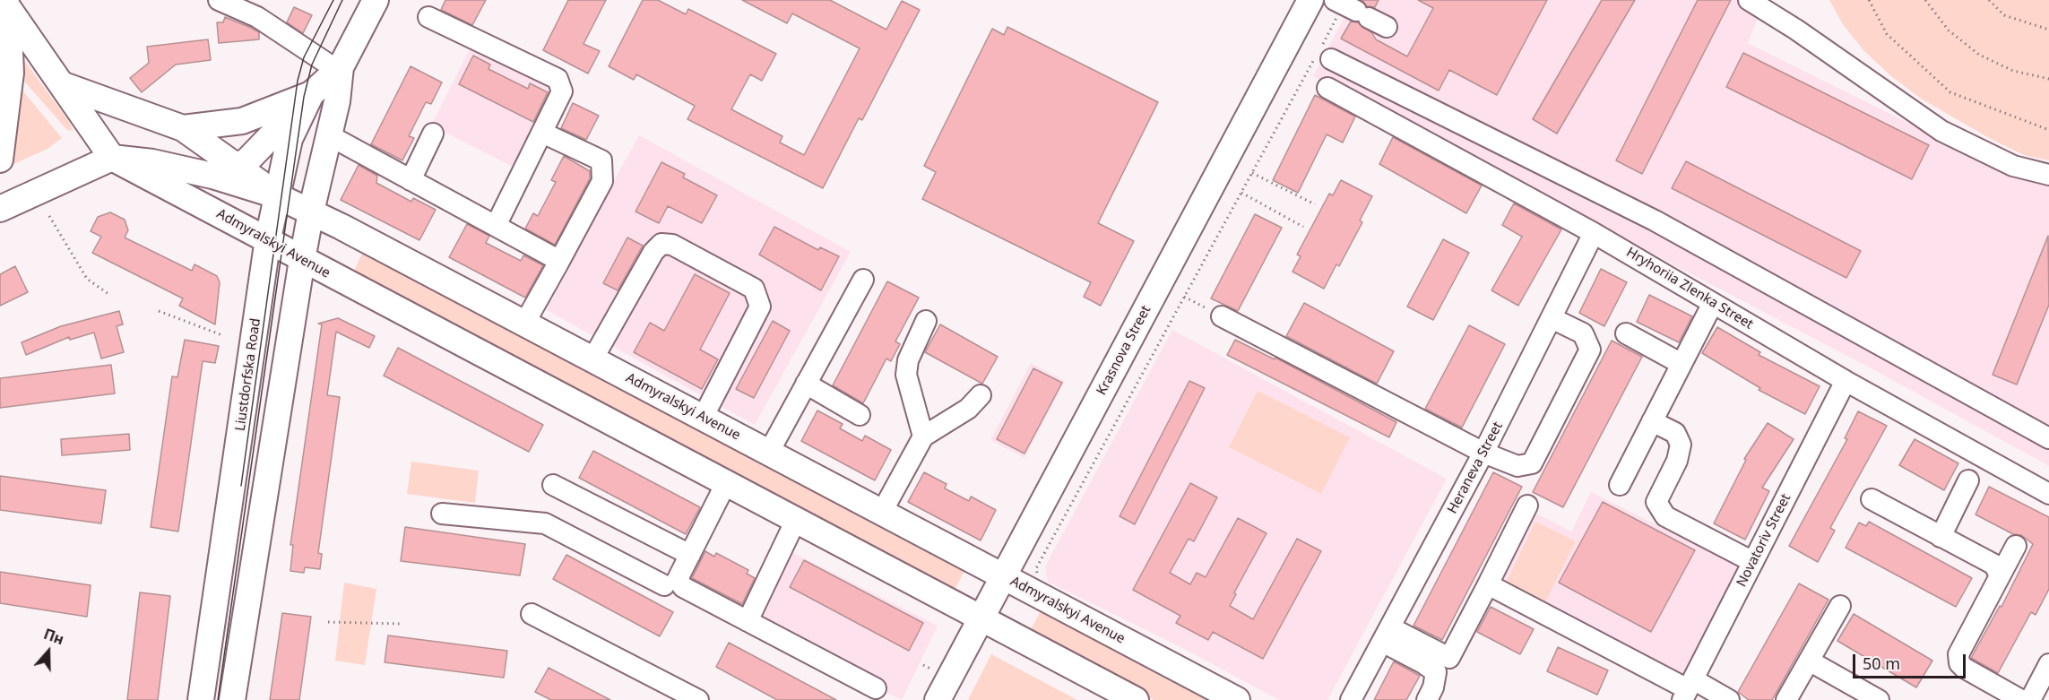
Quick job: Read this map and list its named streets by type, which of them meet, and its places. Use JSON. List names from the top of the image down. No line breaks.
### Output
{"streets":{"main road":["Admyralskyi Avenue","Krasnova Street","Liustdorfska Road"],"street":["Hryhoriia Zlenka Street","Heraneva Street","Novatoriv Street"]},"crossings":[["Admyralskyi Avenue","Krasnova Street"],["Admyralskyi Avenue","Liustdorfska Road"],["Hryhoriia Zlenka Street","Heraneva Street"],["Hryhoriia Zlenka Street","Novatoriv Street"]],"scale_bar":"50 m","north":"top"}
